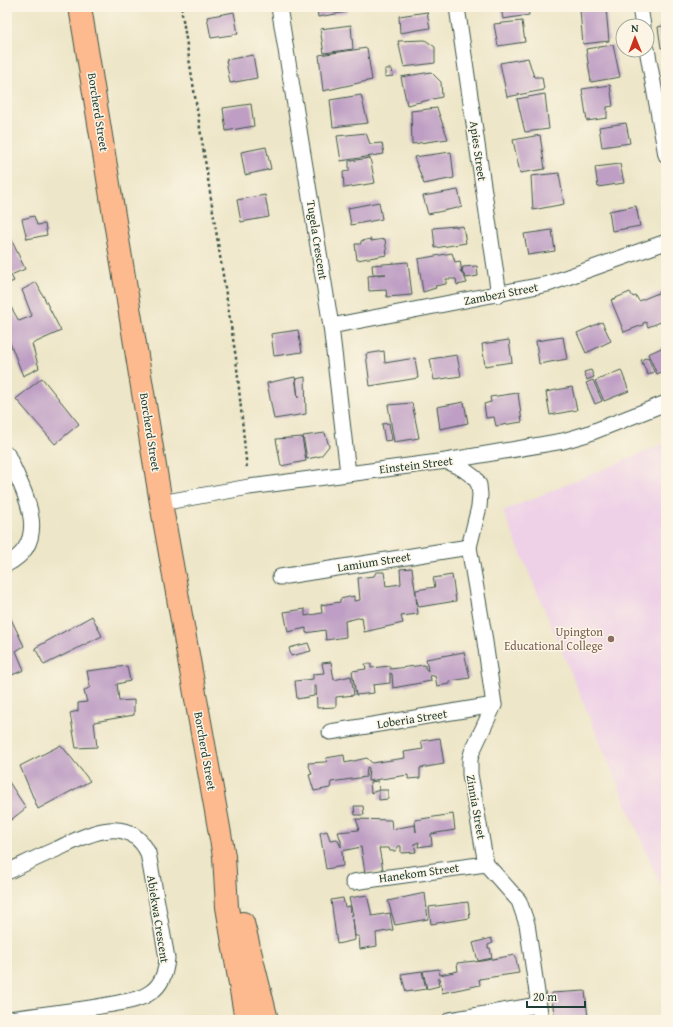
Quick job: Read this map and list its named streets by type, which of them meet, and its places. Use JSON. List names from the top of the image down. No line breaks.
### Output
{"streets":{"highway":["Borcherd Street"],"street":["Apies Street","Tugela Crescent","Zambezi Street","Einstein Street","Lamium Street","Loberia Street","Zinnia Street","Hanekom Street","Abiekwa Crescent"]},"crossings":[["Borcherd Street","Einstein Street"],["Apies Street","Zambezi Street"],["Tugela Crescent","Zambezi Street"],["Tugela Crescent","Einstein Street"],["Loberia Street","Zinnia Street"],["Zinnia Street","Hanekom Street"]],"places":["Upington Educational College"],"scale_bar":"20 m","north":"top"}
